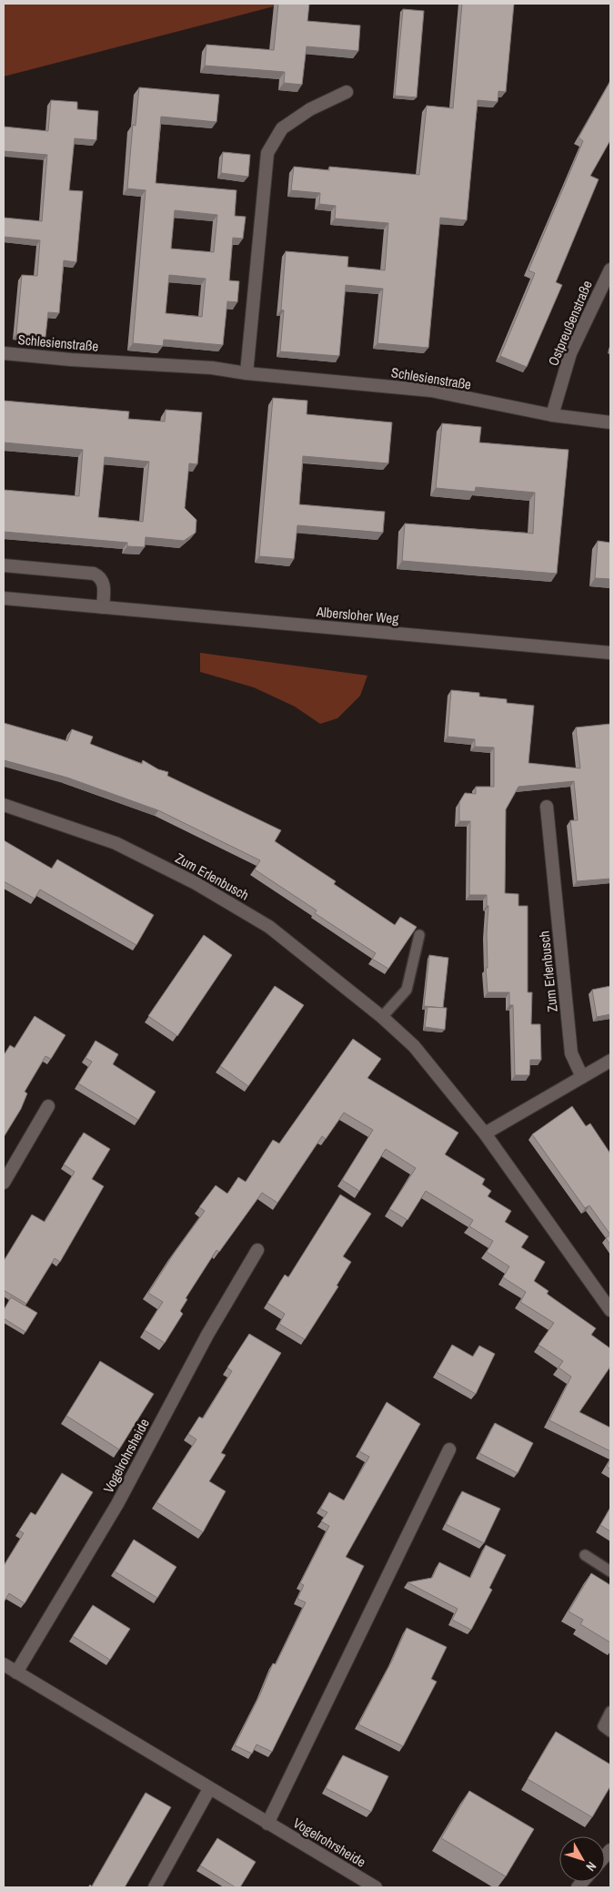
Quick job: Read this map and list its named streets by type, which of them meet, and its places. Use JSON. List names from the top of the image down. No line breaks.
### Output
{"streets":{"street":["Ostpreußenstraße","Schlesienstraße","Albersloher Weg","Zum Erlenbusch","Vogelrohrsheide"]},"crossings":[["Ostpreußenstraße","Schlesienstraße"]],"north":"bottom right"}
